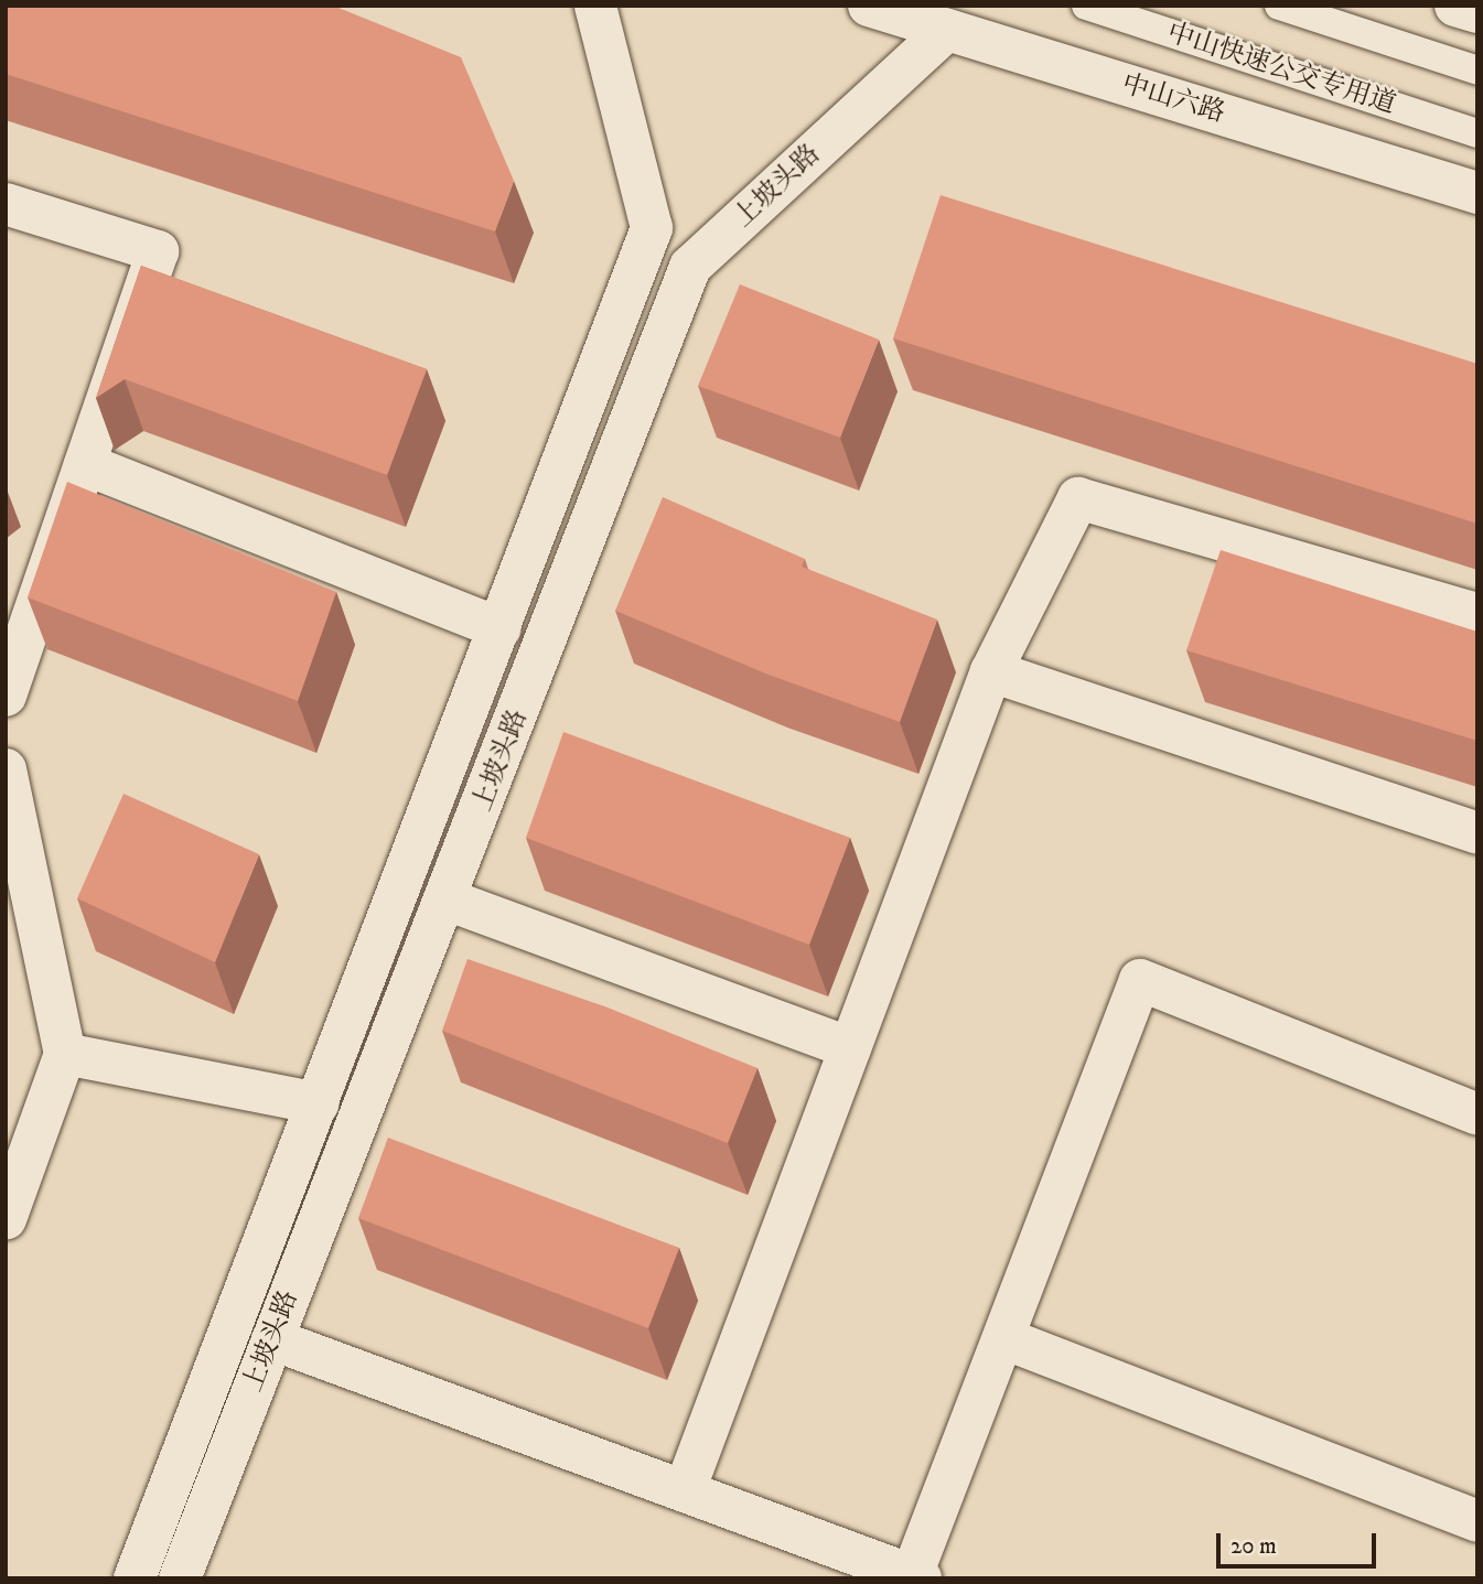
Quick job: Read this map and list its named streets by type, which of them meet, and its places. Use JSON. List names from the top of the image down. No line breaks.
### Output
{"streets":{"street":["中山六路","上坡头路"],"lane":["中山快速公交专用道"]},"crossings":[["中山六路","上坡头路"]],"scale_bar":"20 m"}
